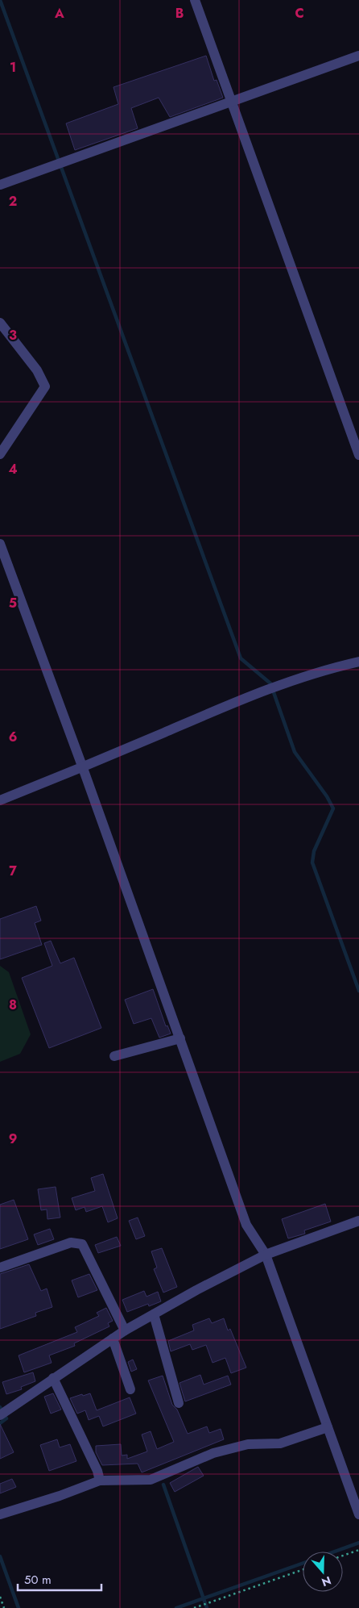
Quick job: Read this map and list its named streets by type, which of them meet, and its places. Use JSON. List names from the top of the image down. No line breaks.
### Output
{"scale_bar":"50 m","north":"bottom","grid":{"columns":["A","B","C"],"rows":["1","2","3","4","5","6","7","8","9"]}}
